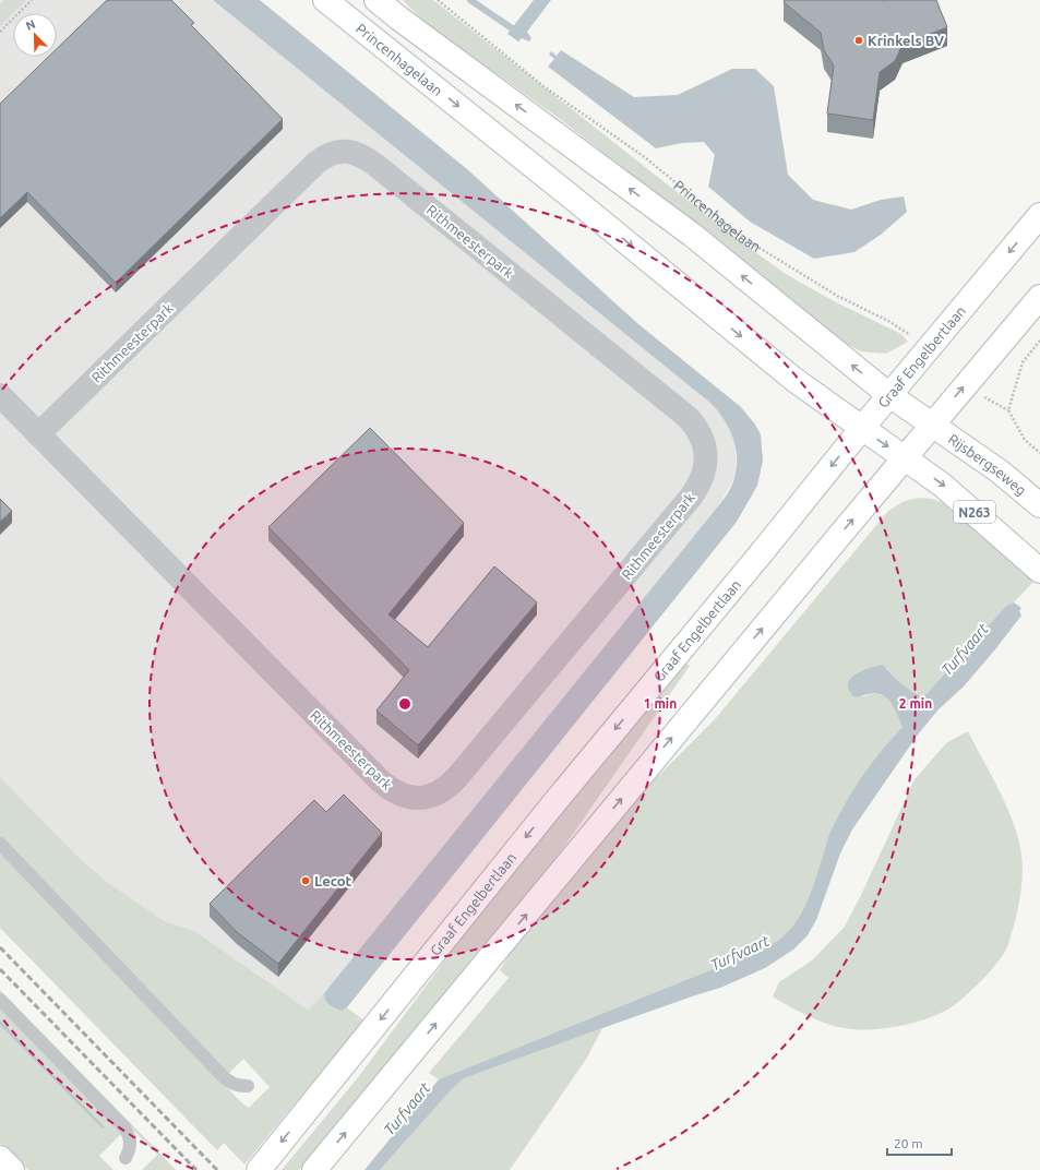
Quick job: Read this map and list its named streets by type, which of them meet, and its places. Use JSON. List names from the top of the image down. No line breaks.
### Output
{"streets":{"main road":["Princenhagelaan","Graaf Engelbertlaan","Rijsbergseweg","N263"],"street":["Rithmeesterpark"]},"crossings":[["Princenhagelaan","Graaf Engelbertlaan"],["Princenhagelaan","N263"],["Graaf Engelbertlaan","Rijsbergseweg"],["Graaf Engelbertlaan","N263"]],"water":["Turfvaart"],"places":["Krinkels BV","Lecot"],"scale_bar":"20 m","north":"top left","rings":["1 min","2 min"]}
